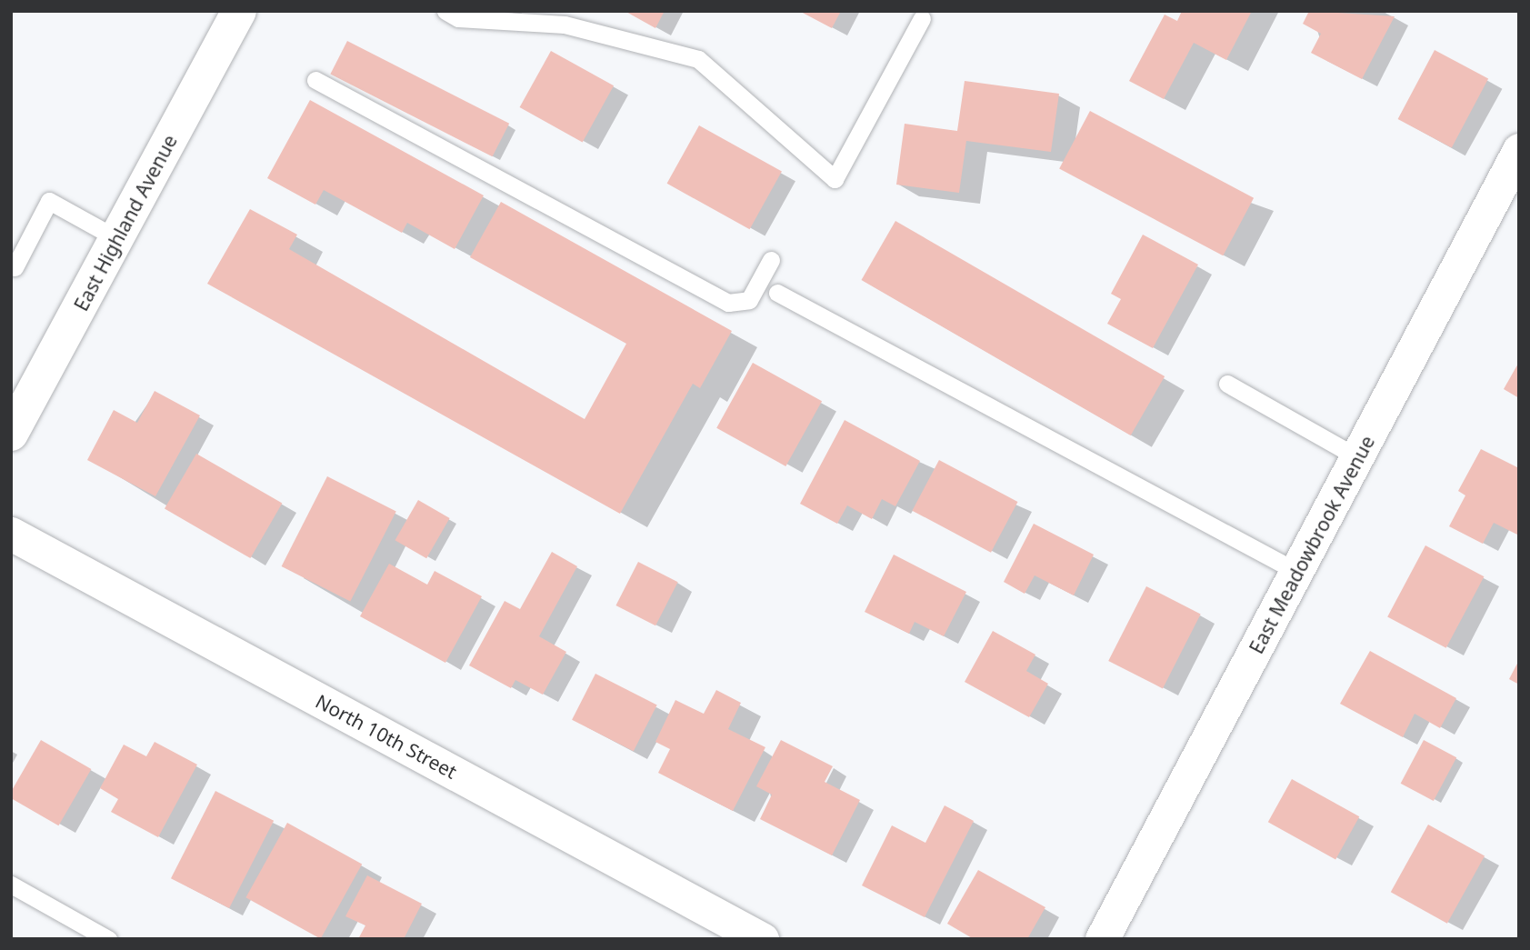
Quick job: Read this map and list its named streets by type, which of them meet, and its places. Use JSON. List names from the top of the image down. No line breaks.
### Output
{"streets":{"street":["East Highland Avenue","East Meadowbrook Avenue","North 10th Street"]}}
